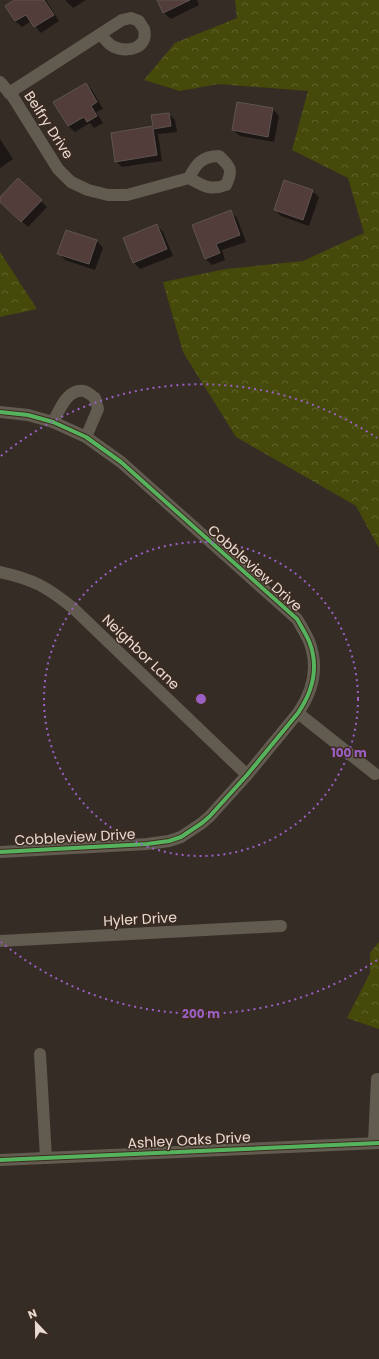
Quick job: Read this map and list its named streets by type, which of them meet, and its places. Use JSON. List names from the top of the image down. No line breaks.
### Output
{"streets":{"street":["Belfry Drive","Cobbleview Drive","Neighbor Lane","Hyler Drive","Ashley Oaks Drive"]},"crossings":[["Cobbleview Drive","Neighbor Lane"]],"north":"top","rings":["100 m","200 m"]}
